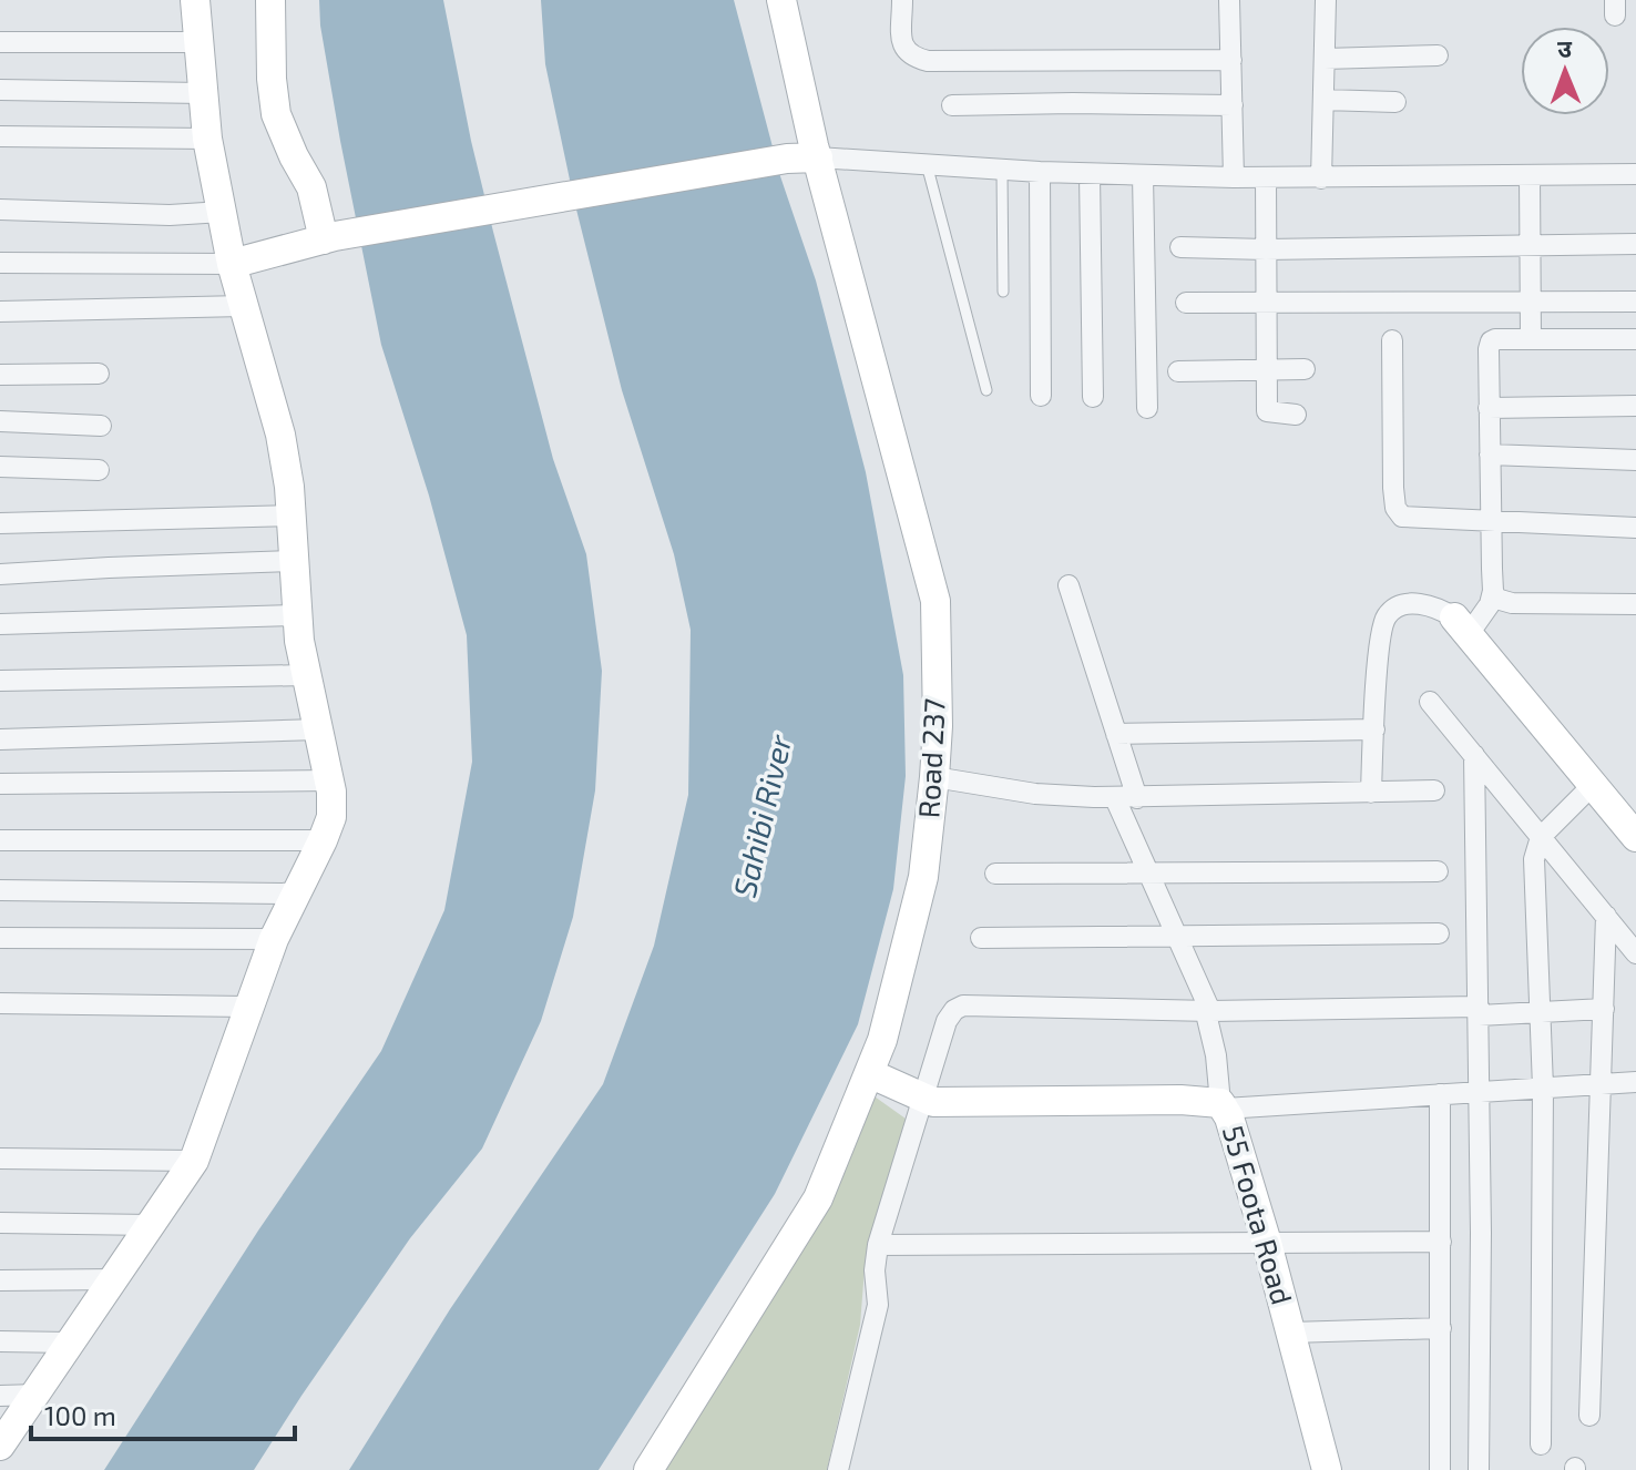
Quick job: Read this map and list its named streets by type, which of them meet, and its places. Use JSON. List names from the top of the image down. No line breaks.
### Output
{"streets":{"street":["Road 237","55 Foota Road"]},"crossings":[["Road 237","55 Foota Road"]],"water":["Sahibi River"],"scale_bar":"100 m","north":"top"}
